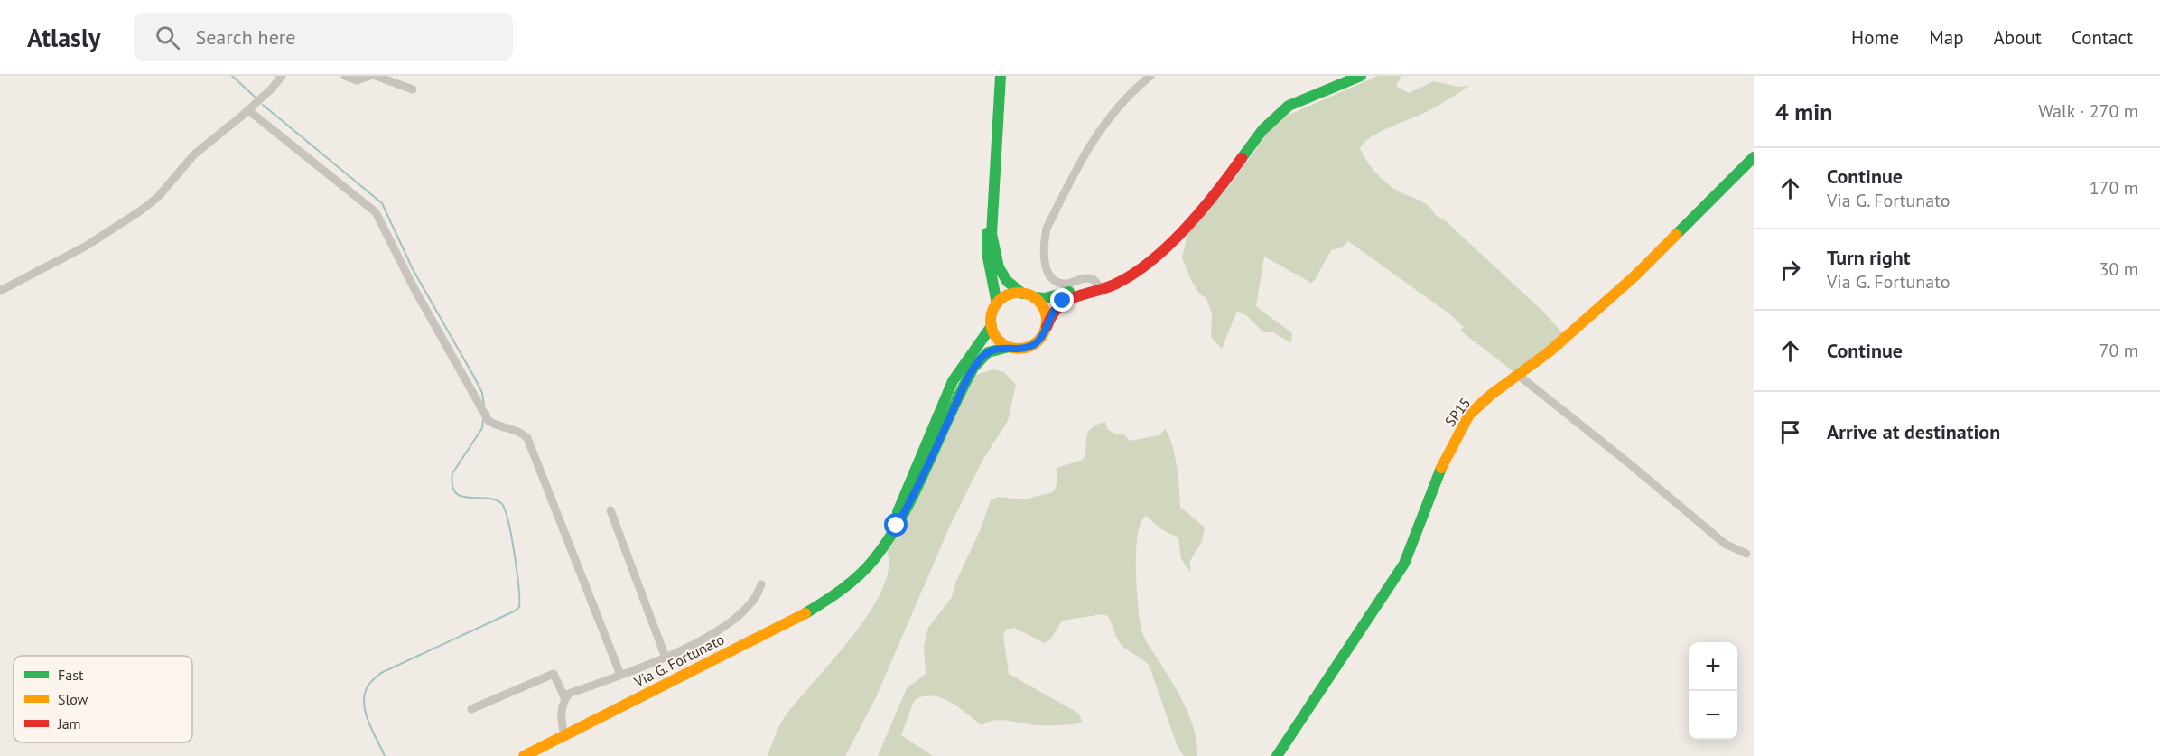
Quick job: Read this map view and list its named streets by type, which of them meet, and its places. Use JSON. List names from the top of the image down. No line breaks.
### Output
{"streets":{"main road":["SP15","Via G. Fortunato"]},"legend":["Fast","Slow","Jam"],"page":{"header":"Atlasly","search":"Search here","nav":["Home","Map","About","Contact"],"heading":["4 min","Walk · 270 m"],"list":[["Continue","Via G. Fortunato","170 m"],["Turn right","Via G. Fortunato","30 m"],["Continue","70 m"],"Arrive at destination"],"map_buttons":["+","−"]}}
